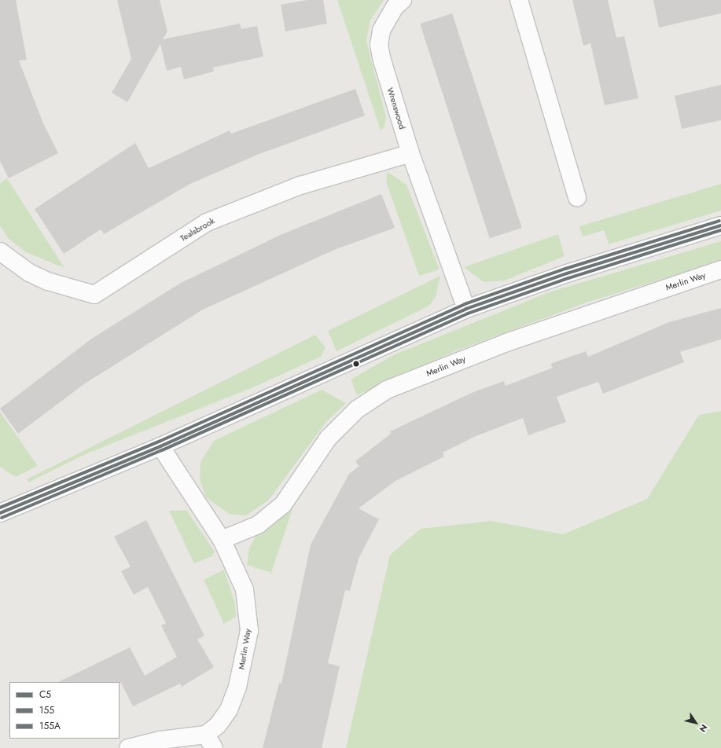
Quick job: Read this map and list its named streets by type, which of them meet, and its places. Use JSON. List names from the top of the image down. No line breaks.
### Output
{"streets":{"street":["Wrenswood","Tealsbrook","Merlin Way"]},"crossings":[["Wrenswood","Tealsbrook"]],"lines":["transit line 155A","transit line C5","transit line 155"],"legend":["C5","155","155A"],"north":"bottom right"}
